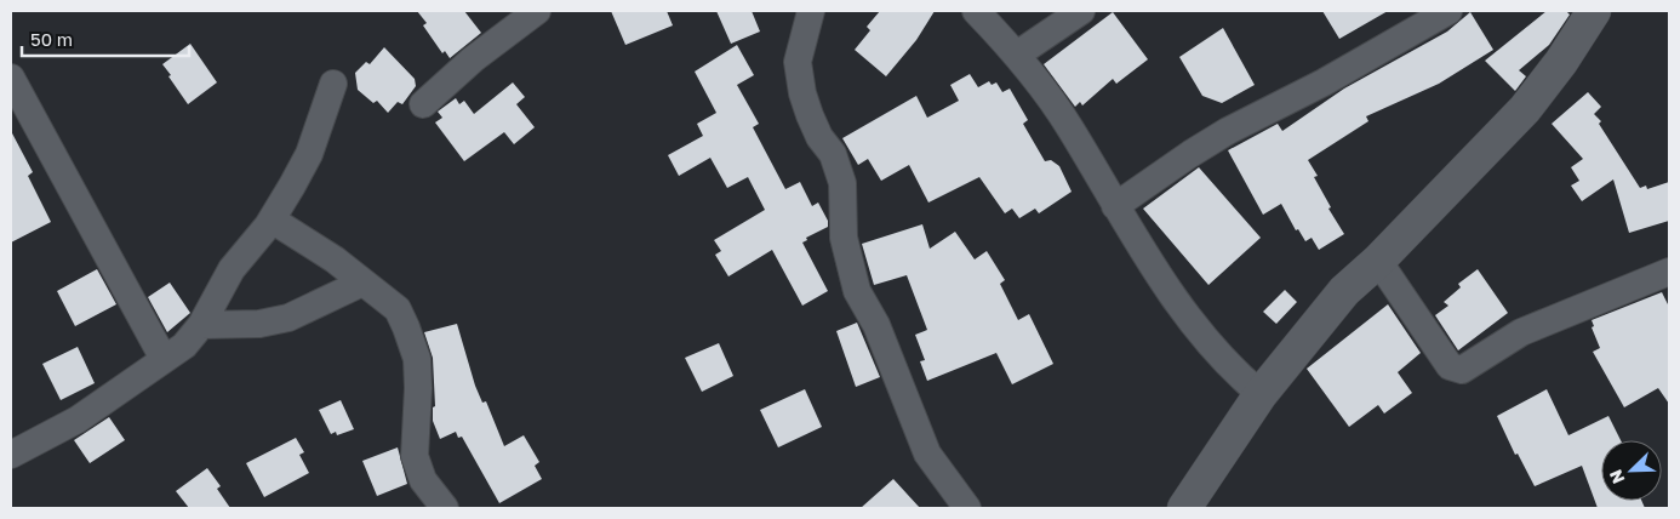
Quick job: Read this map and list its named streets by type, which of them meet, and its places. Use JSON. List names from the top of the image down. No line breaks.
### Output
{"scale_bar":"50 m","north":"bottom left"}
